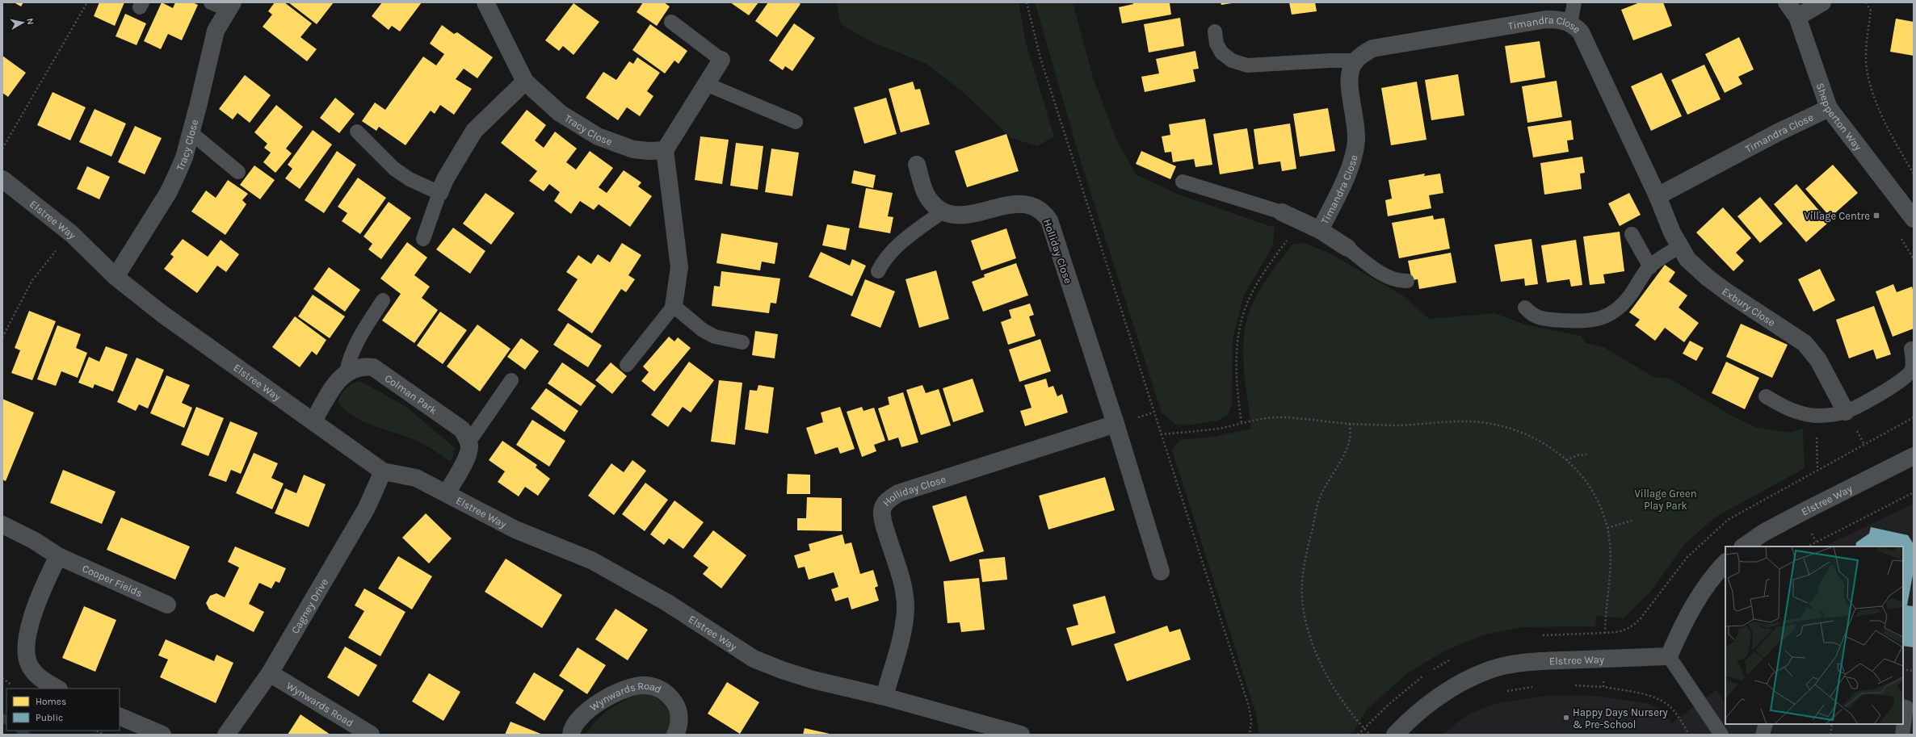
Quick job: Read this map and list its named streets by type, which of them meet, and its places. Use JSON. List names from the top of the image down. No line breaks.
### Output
{"streets":{"street":["Timandra Close","Shepperton Way","Tracy Close","Elstree Way","Holliday Close","Exbury Close","Colman Park","Cooper Fields","Cagney Drive","Wynwards Road"]},"crossings":[["Timandra Close","Shepperton Way"],["Timandra Close","Exbury Close"],["Tracy Close","Elstree Way"],["Elstree Way","Holliday Close"],["Elstree Way","Colman Park"],["Elstree Way","Cagney Drive"],["Cagney Drive","Wynwards Road"]],"parks":["Village Green Play Park"],"places":{"transit":["Village Centre"],"other":["Happy Days Nursery & Pre-School"]},"legend":["Homes","Public"],"north":"right"}
